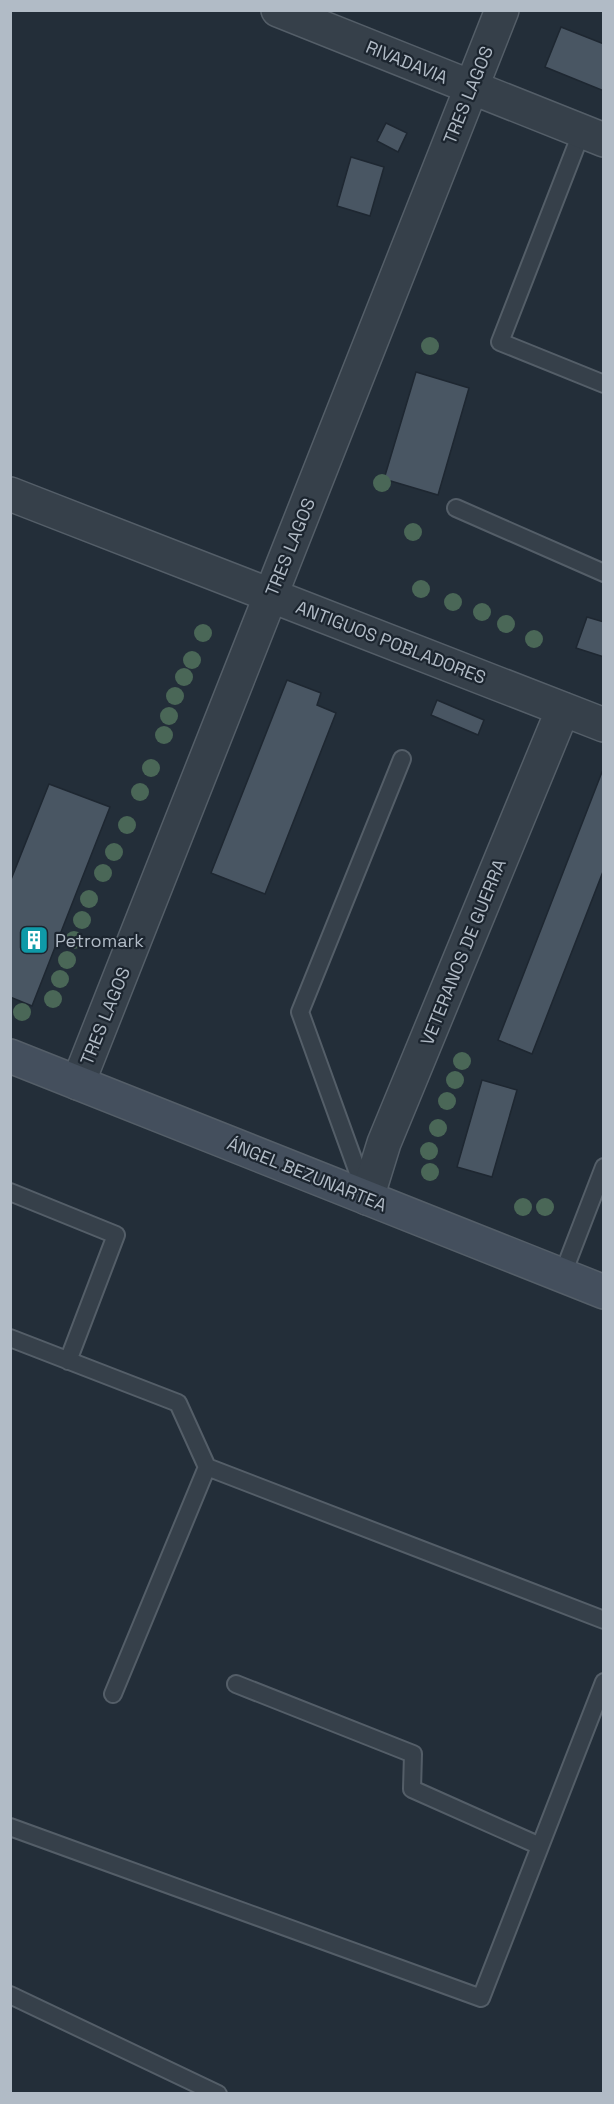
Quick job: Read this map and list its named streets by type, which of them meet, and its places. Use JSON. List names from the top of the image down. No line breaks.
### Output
{"streets":{"street":["RIVADAVIA","TRES LAGOS","ANTIGUOS POBLADORES","VETERANOS DE GUERRA","ÁNGEL BEZUNARTEA"]},"crossings":[["RIVADAVIA","TRES LAGOS"],["TRES LAGOS","ANTIGUOS POBLADORES"],["TRES LAGOS","ÁNGEL BEZUNARTEA"],["ANTIGUOS POBLADORES","VETERANOS DE GUERRA"],["VETERANOS DE GUERRA","ÁNGEL BEZUNARTEA"]],"places":{"building":["Petromark"]}}
